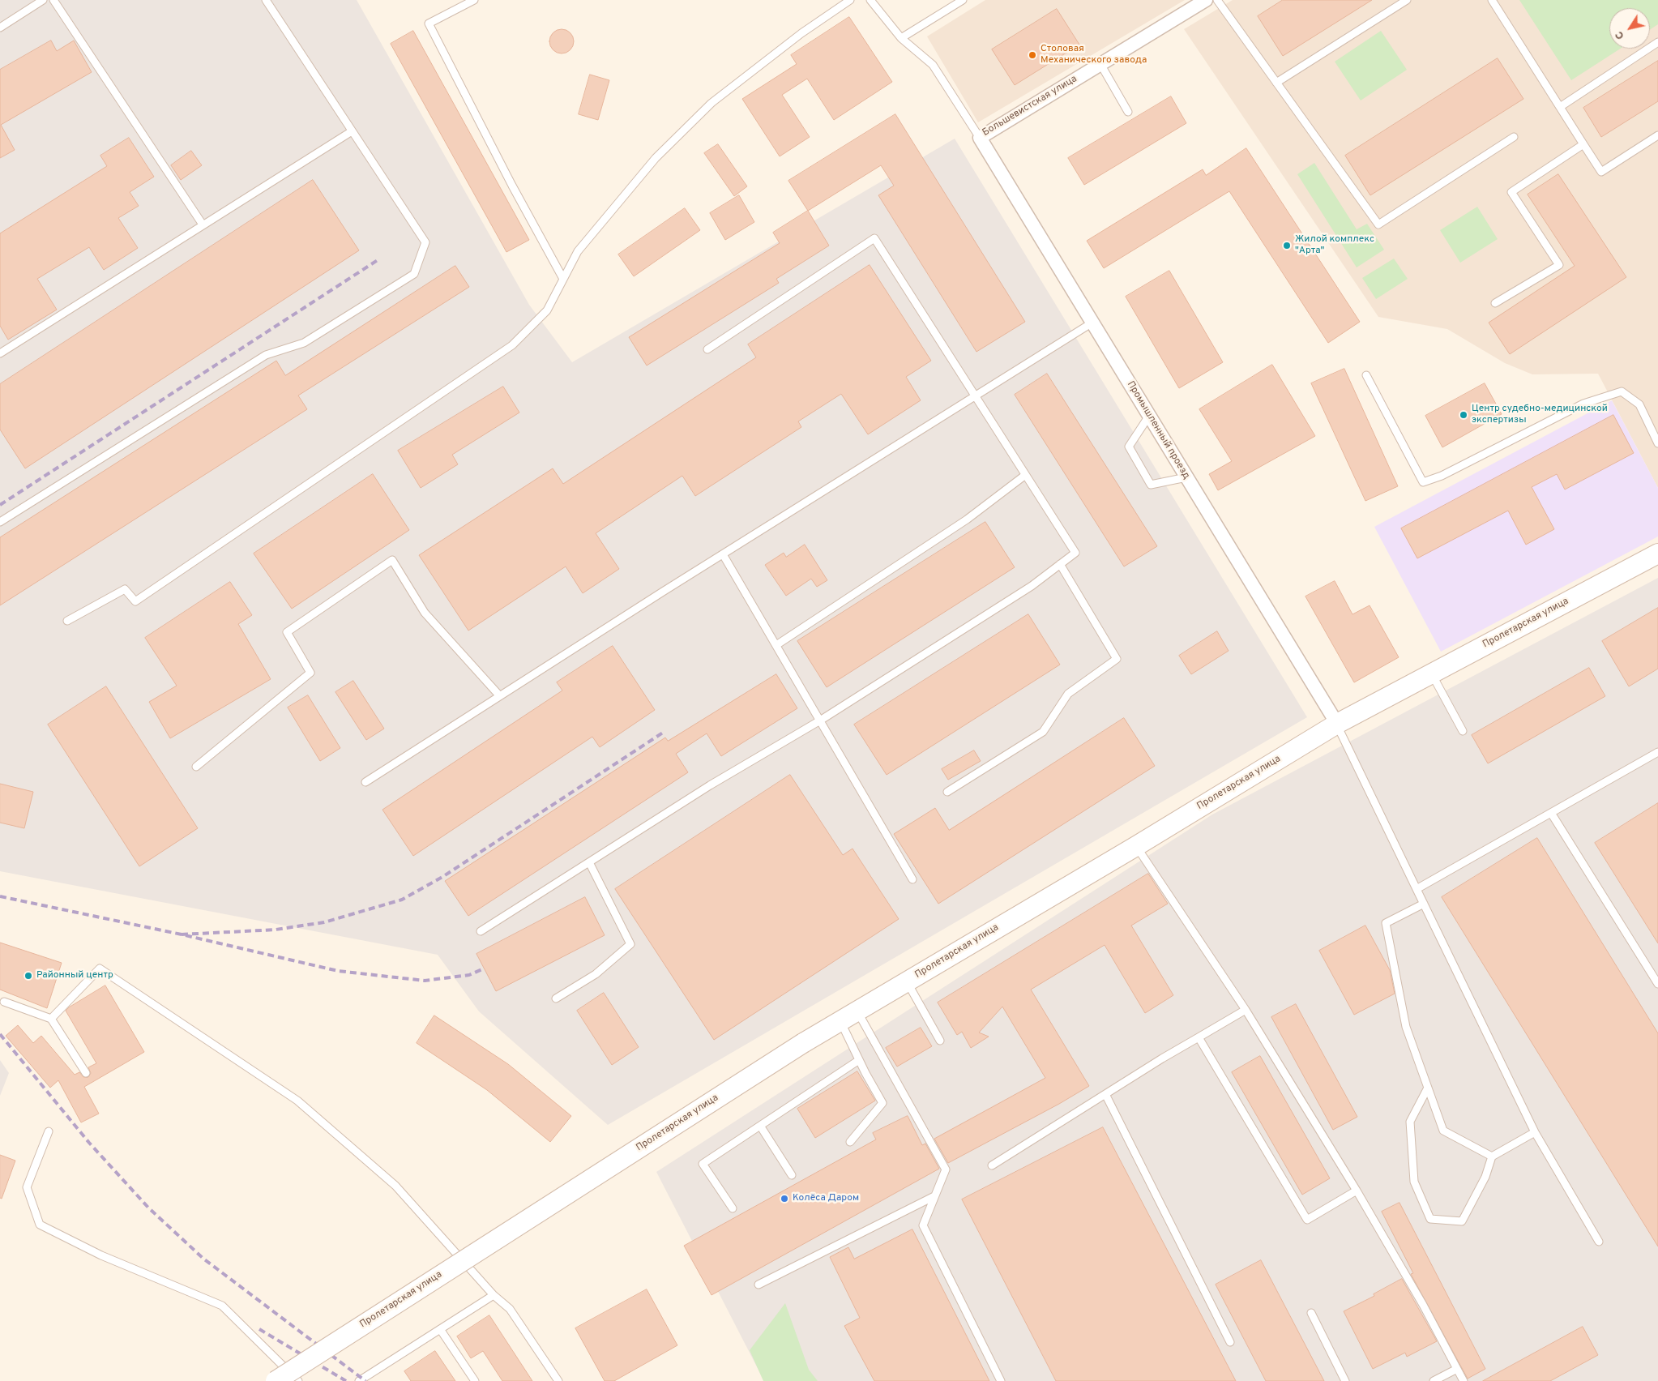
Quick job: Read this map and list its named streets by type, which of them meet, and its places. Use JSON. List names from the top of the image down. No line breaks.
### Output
{"streets":{"street":["Большевистская улица","Промышленный проезд","Пролетарская улица"]},"crossings":[["Большевистская улица","Промышленный проезд"],["Промышленный проезд","Пролетарская улица"]],"places":["Столовая Механического завода","Жилой комплекс \"Арта\"","Центр судебно-медицинской экспертизы","Районный центр","Колёса Даром"],"north":"bottom left"}
